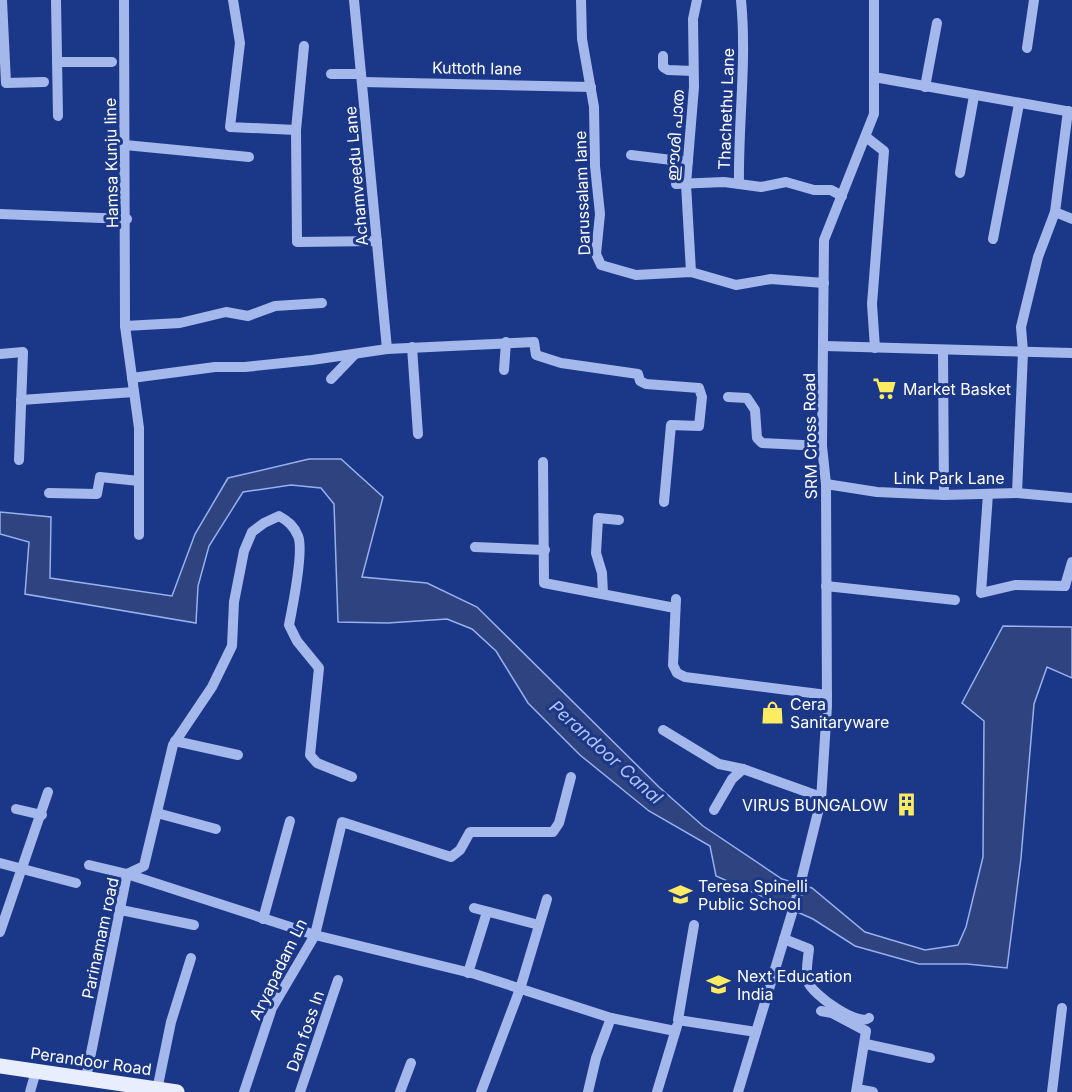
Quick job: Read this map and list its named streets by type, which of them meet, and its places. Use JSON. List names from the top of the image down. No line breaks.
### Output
{"streets":{"main road":["Perandoor Road"],"street":["Kuttoth lane","Thachethu Lane","ഈശി പാത","Hamsa Kunju line","Achamveedu Lane","Darussalam lane","SRM Cross Road","Link Park Lane","Parinamam road","Aryapadam Ln","Dan foss ln"]},"crossings":[["Kuttoth lane","Achamveedu Lane"],["Kuttoth lane","Darussalam lane"],["Thachethu Lane","SRM Cross Road"],["ഈശി പാത","Darussalam lane"],["Darussalam lane","SRM Cross Road"],["SRM Cross Road","Link Park Lane"],["Parinamam road","Perandoor Road"]],"water":["Perandoor Canal"],"places":{"supermarket":["Market Basket"],"shop":["Cera Sanitaryware"],"building":["VIRUS BUNGALOW"],"school or university":["Teresa Spinelli Public School","Next Education India"]}}
